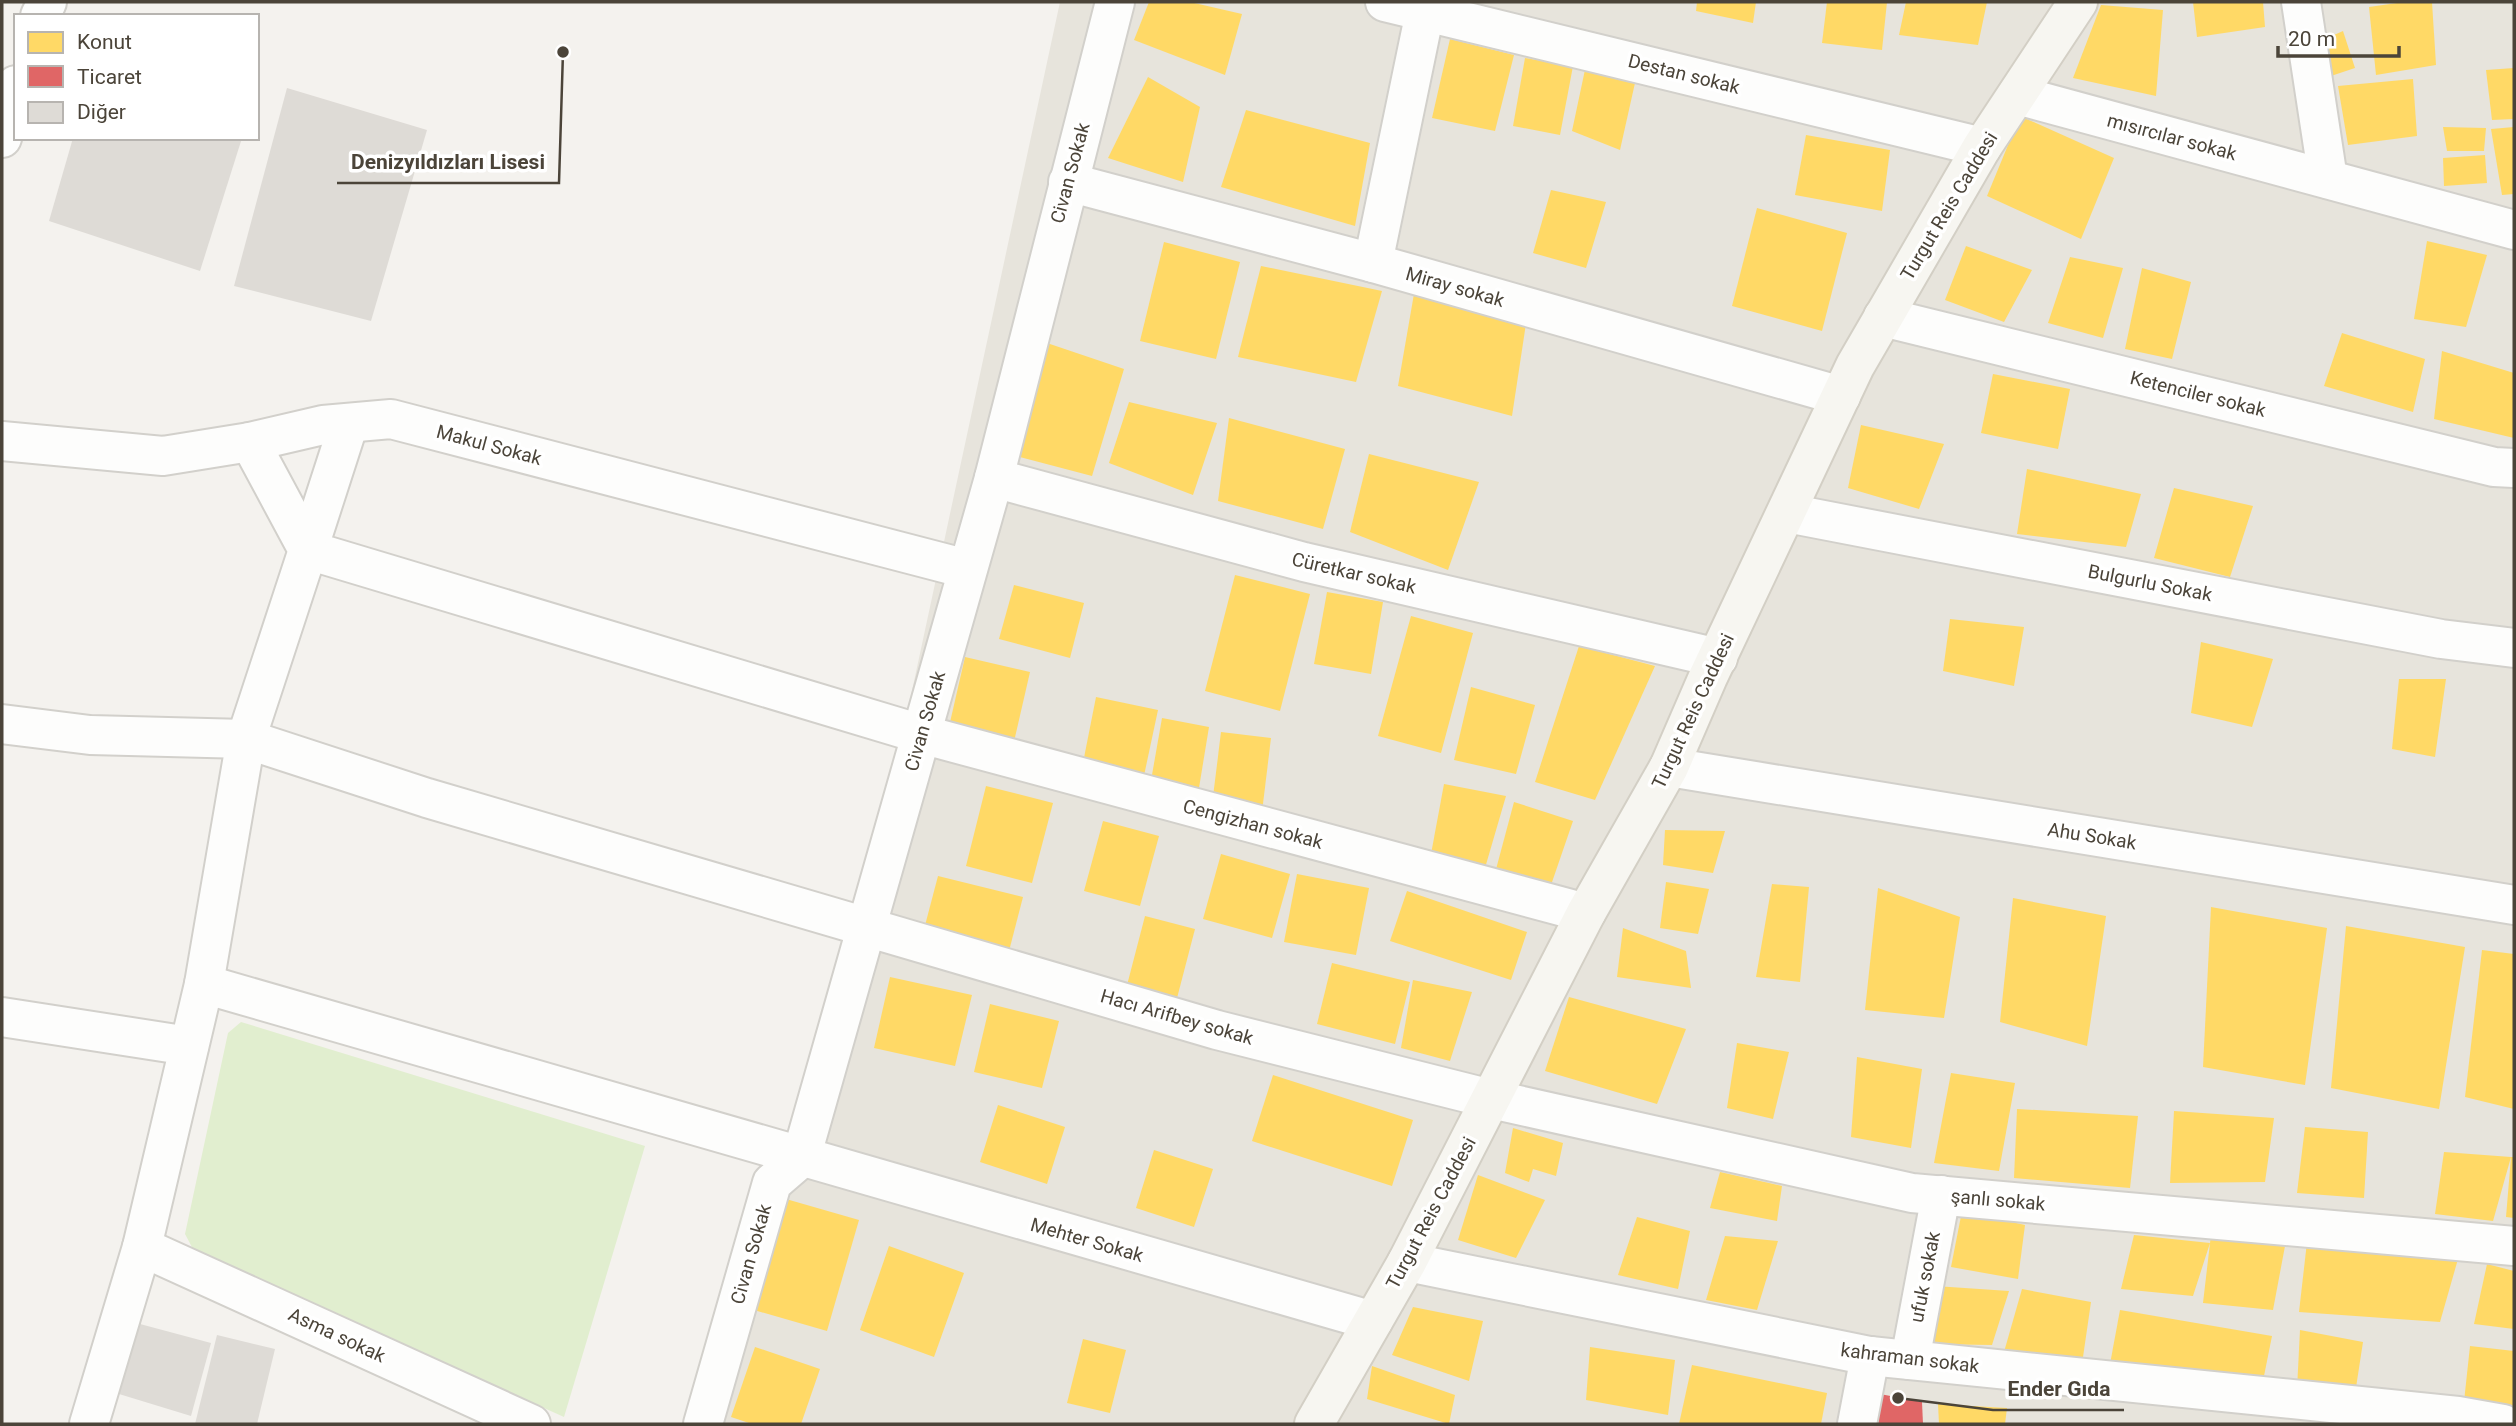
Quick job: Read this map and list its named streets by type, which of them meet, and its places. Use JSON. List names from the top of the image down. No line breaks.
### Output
{"streets":{"street":["Destan sokak","mısırcılar sokak","Civan Sokak","Turgut Reis Caddesi","Miray sokak","Ketenciler sokak","Makul Sokak","Cüretkar sokak","Bulgurlu Sokak","Cengizhan sokak","Ahu Sokak","Hacı Arifbey sokak","şanlı sokak","Mehter Sokak","ufuk sokak","Asma sokak","kahraman sokak"]},"crossings":[["Destan sokak","Turgut Reis Caddesi"],["mısırcılar sokak","Turgut Reis Caddesi"],["Civan Sokak","Miray sokak"],["Civan Sokak","Makul Sokak"],["Civan Sokak","Cüretkar sokak"],["Civan Sokak","Cengizhan sokak"],["Civan Sokak","Hacı Arifbey sokak"],["Civan Sokak","Mehter Sokak"],["Turgut Reis Caddesi","Miray sokak"],["Turgut Reis Caddesi","Ketenciler sokak"],["Turgut Reis Caddesi","Cüretkar sokak"],["Turgut Reis Caddesi","Bulgurlu Sokak"],["Turgut Reis Caddesi","Cengizhan sokak"],["Turgut Reis Caddesi","Ahu Sokak"],["Turgut Reis Caddesi","Hacı Arifbey sokak"],["Turgut Reis Caddesi","şanlı sokak"],["Turgut Reis Caddesi","Mehter Sokak"],["Turgut Reis Caddesi","kahraman sokak"],["Hacı Arifbey sokak","şanlı sokak"],["şanlı sokak","ufuk sokak"],["ufuk sokak","kahraman sokak"]],"places":["Denizyıldızları Lisesi","Ender Gıda"],"legend":["Konut","Ticaret","Diğer"],"scale_bar":"20 m"}
